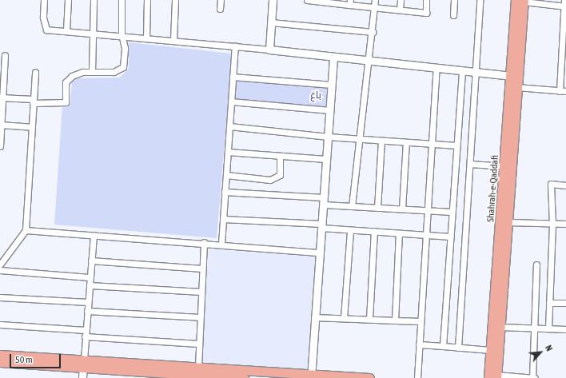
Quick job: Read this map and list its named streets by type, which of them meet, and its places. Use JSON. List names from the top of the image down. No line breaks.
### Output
{"streets":{"main road":["Shahrah-e-Qaddafi"]},"parks":["باغ"],"scale_bar":"50 m","north":"top right"}
